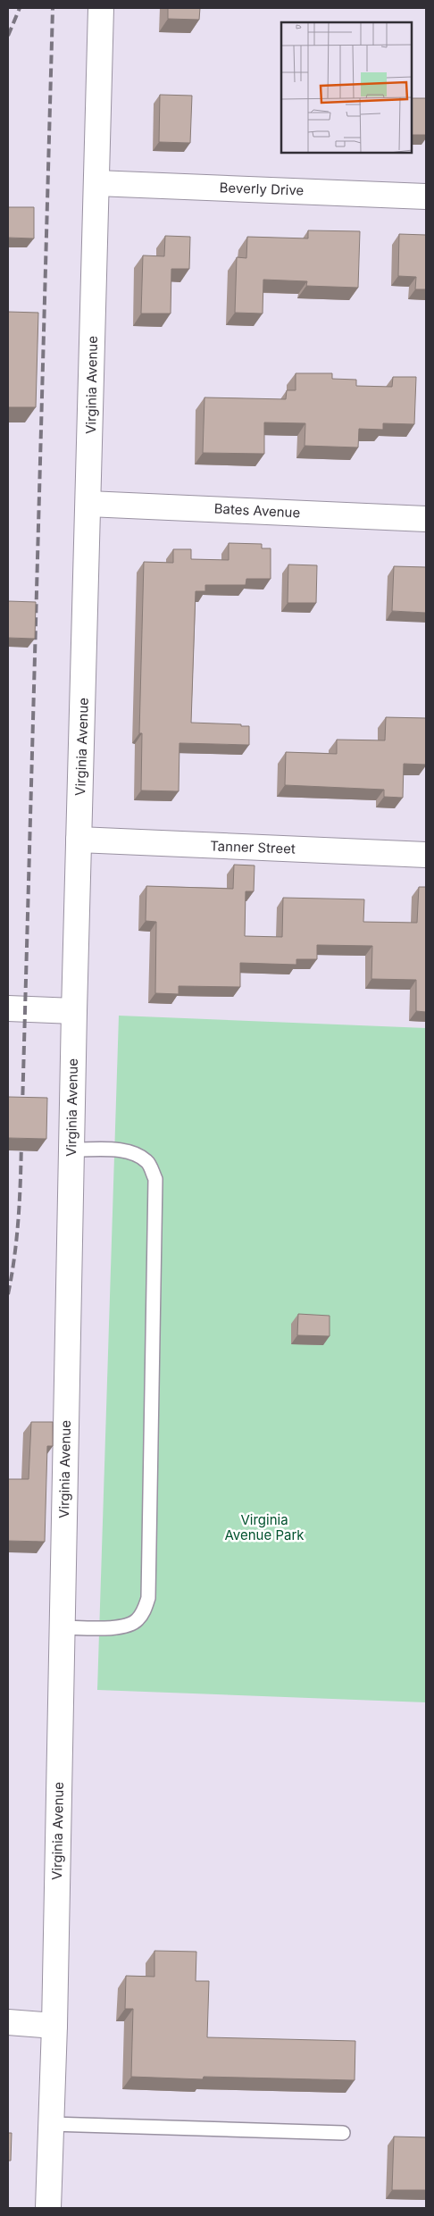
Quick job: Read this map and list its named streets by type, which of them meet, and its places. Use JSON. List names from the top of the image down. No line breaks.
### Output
{"streets":{"street":["Beverly Drive","Virginia Avenue","Bates Avenue","Tanner Street"]},"crossings":[["Beverly Drive","Virginia Avenue"],["Virginia Avenue","Bates Avenue"],["Virginia Avenue","Tanner Street"]],"parks":["Virginia Avenue Park"]}
